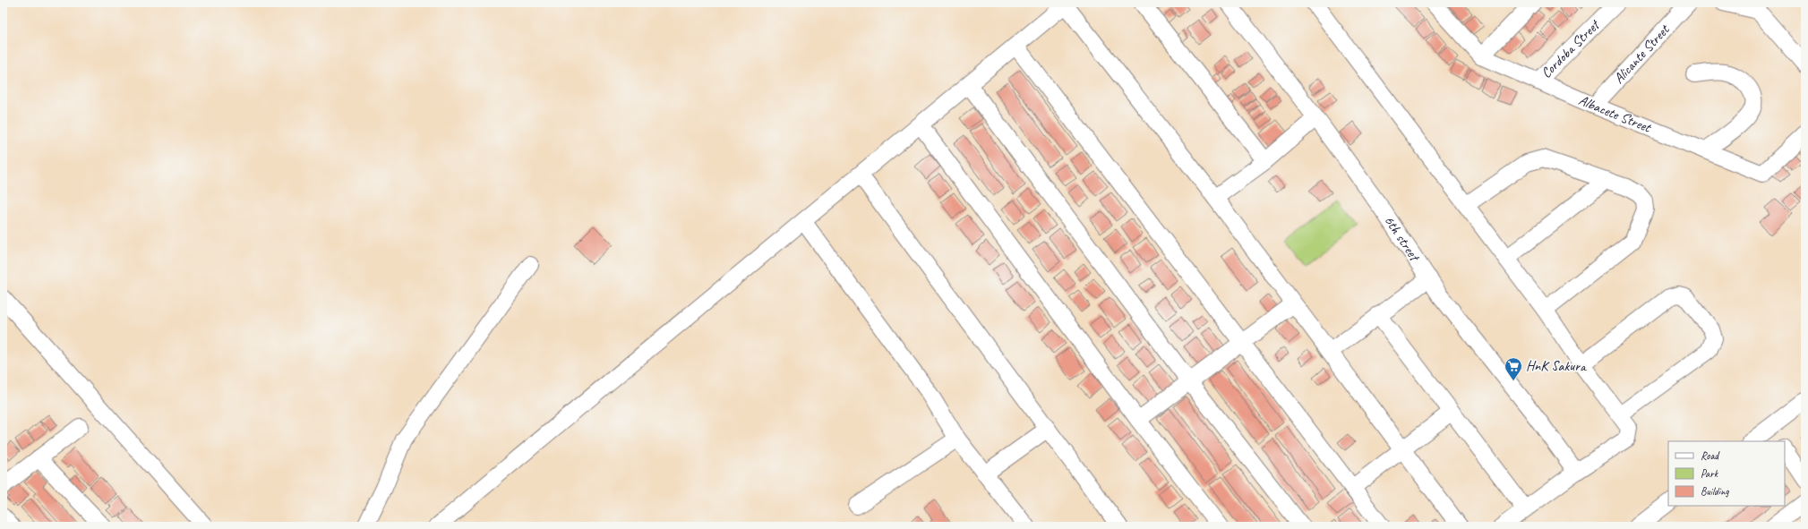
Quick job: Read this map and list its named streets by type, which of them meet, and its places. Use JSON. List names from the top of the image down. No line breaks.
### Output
{"streets":{"street":["Cordoba Street","Alicante Street","Albacete Street","6th street"]},"crossings":[["Cordoba Street","Albacete Street"],["Alicante Street","Albacete Street"]],"places":{"supermarket":["HnK Sakura"]},"legend":["Road","Park","Building"]}
